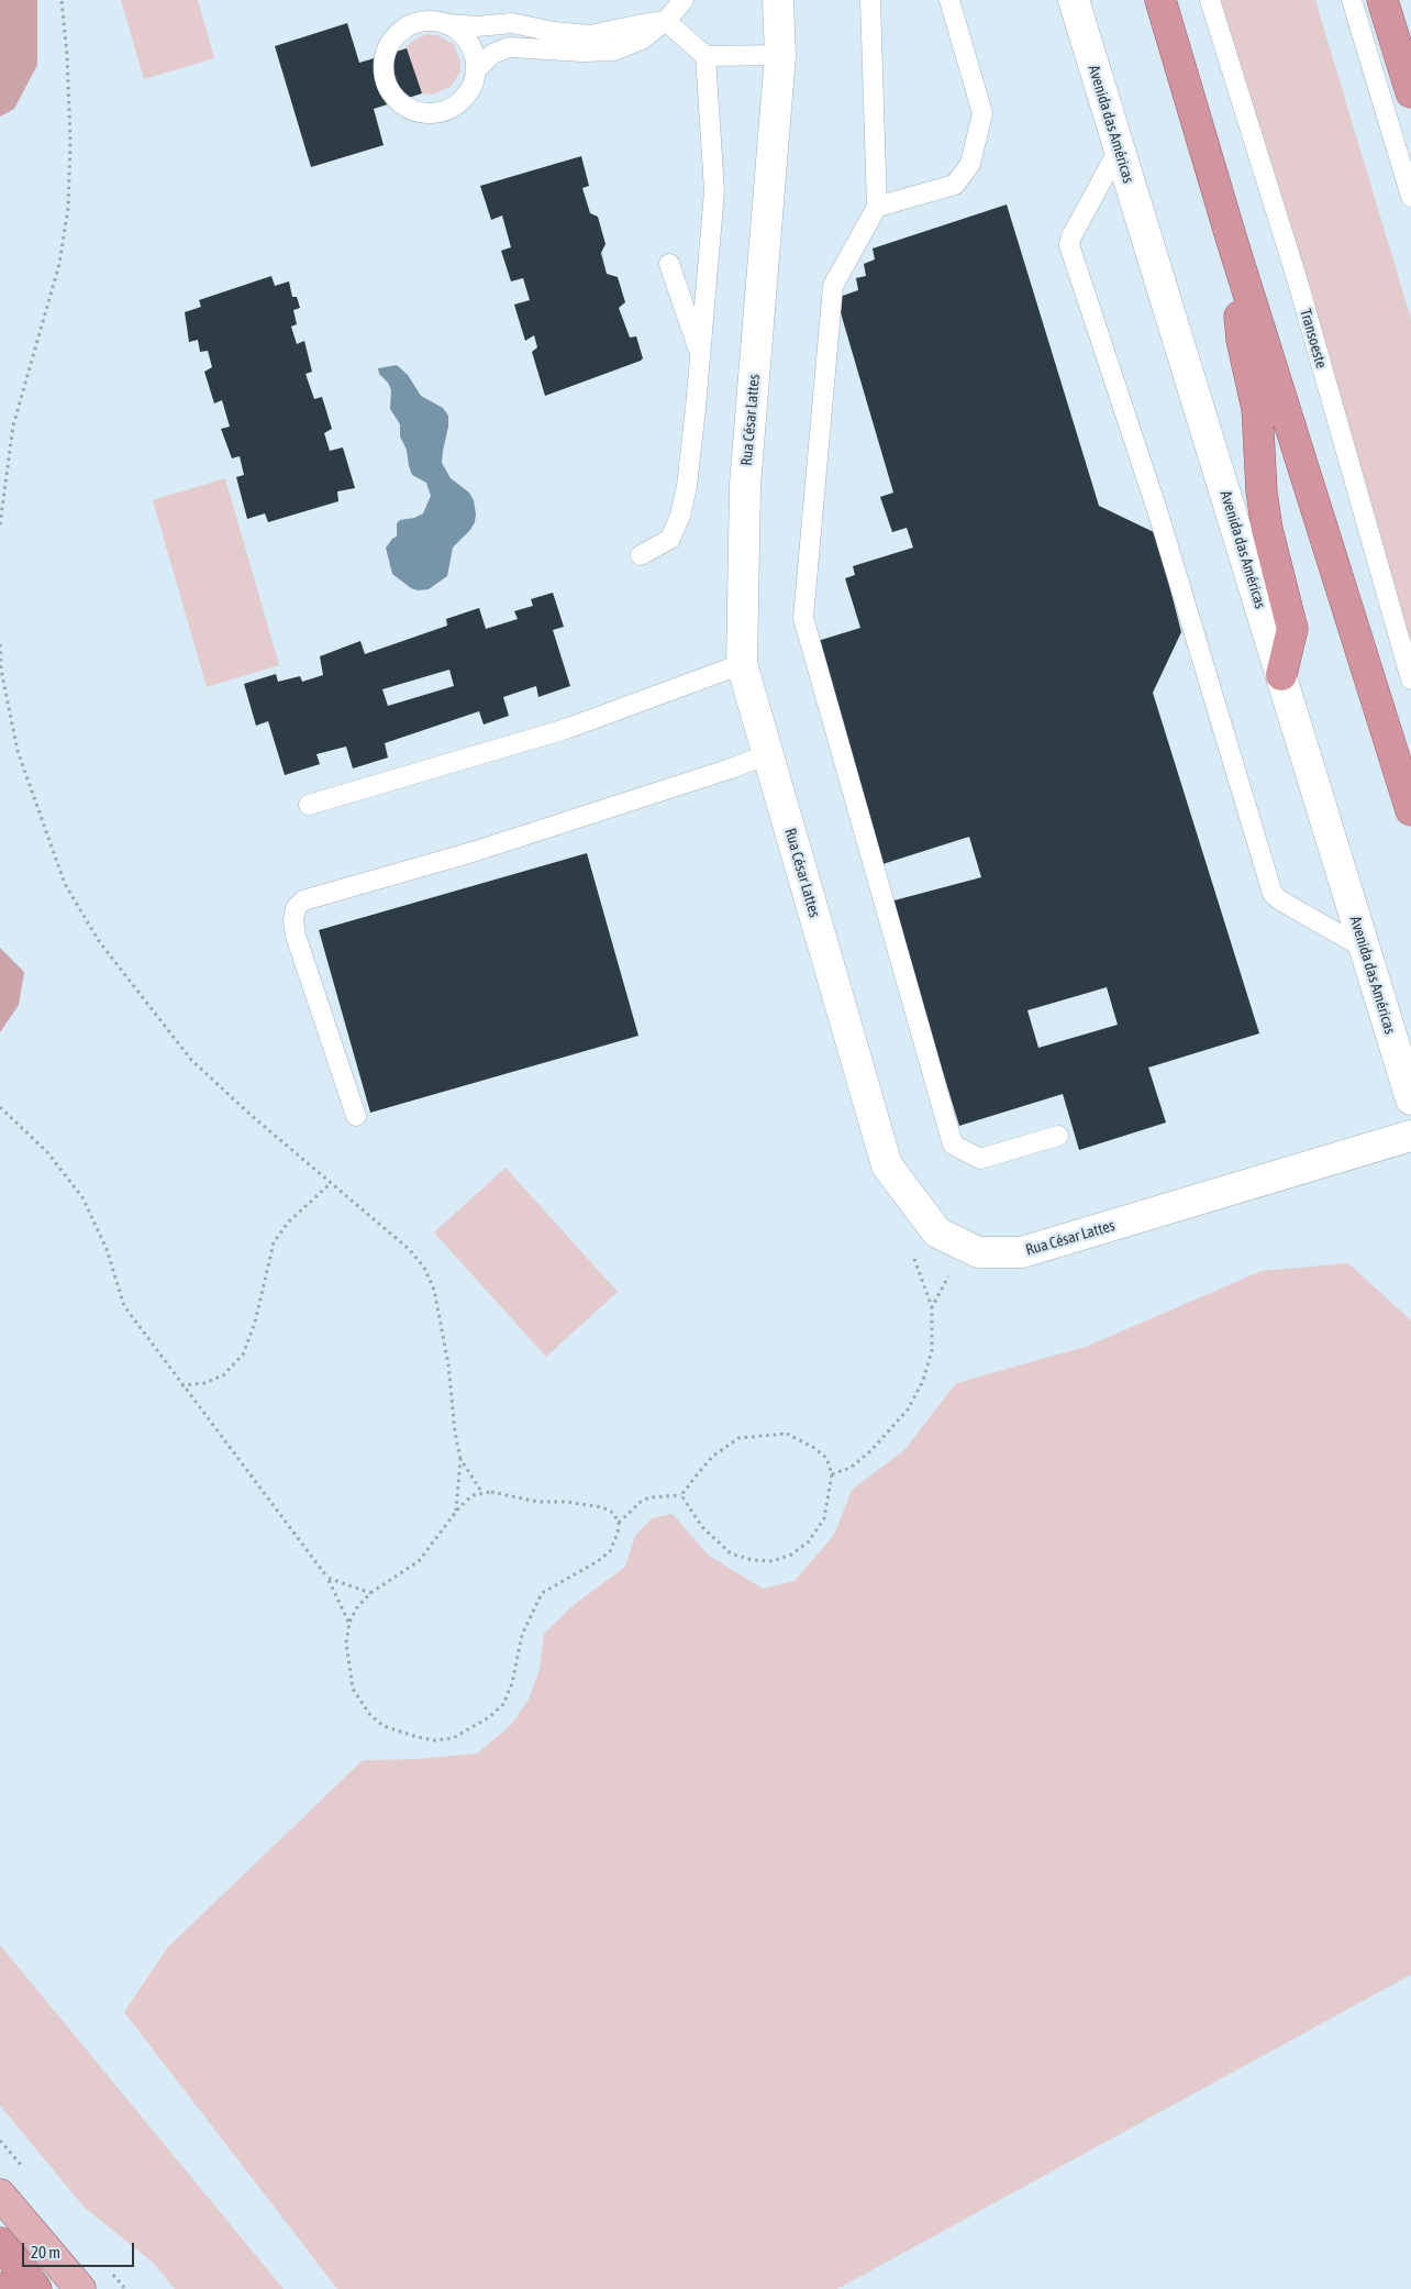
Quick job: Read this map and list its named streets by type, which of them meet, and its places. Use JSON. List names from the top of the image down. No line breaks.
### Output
{"streets":{"street":["Avenida das Américas","Rua César Lattes"],"lane":["Transoeste"]},"scale_bar":"20 m"}
